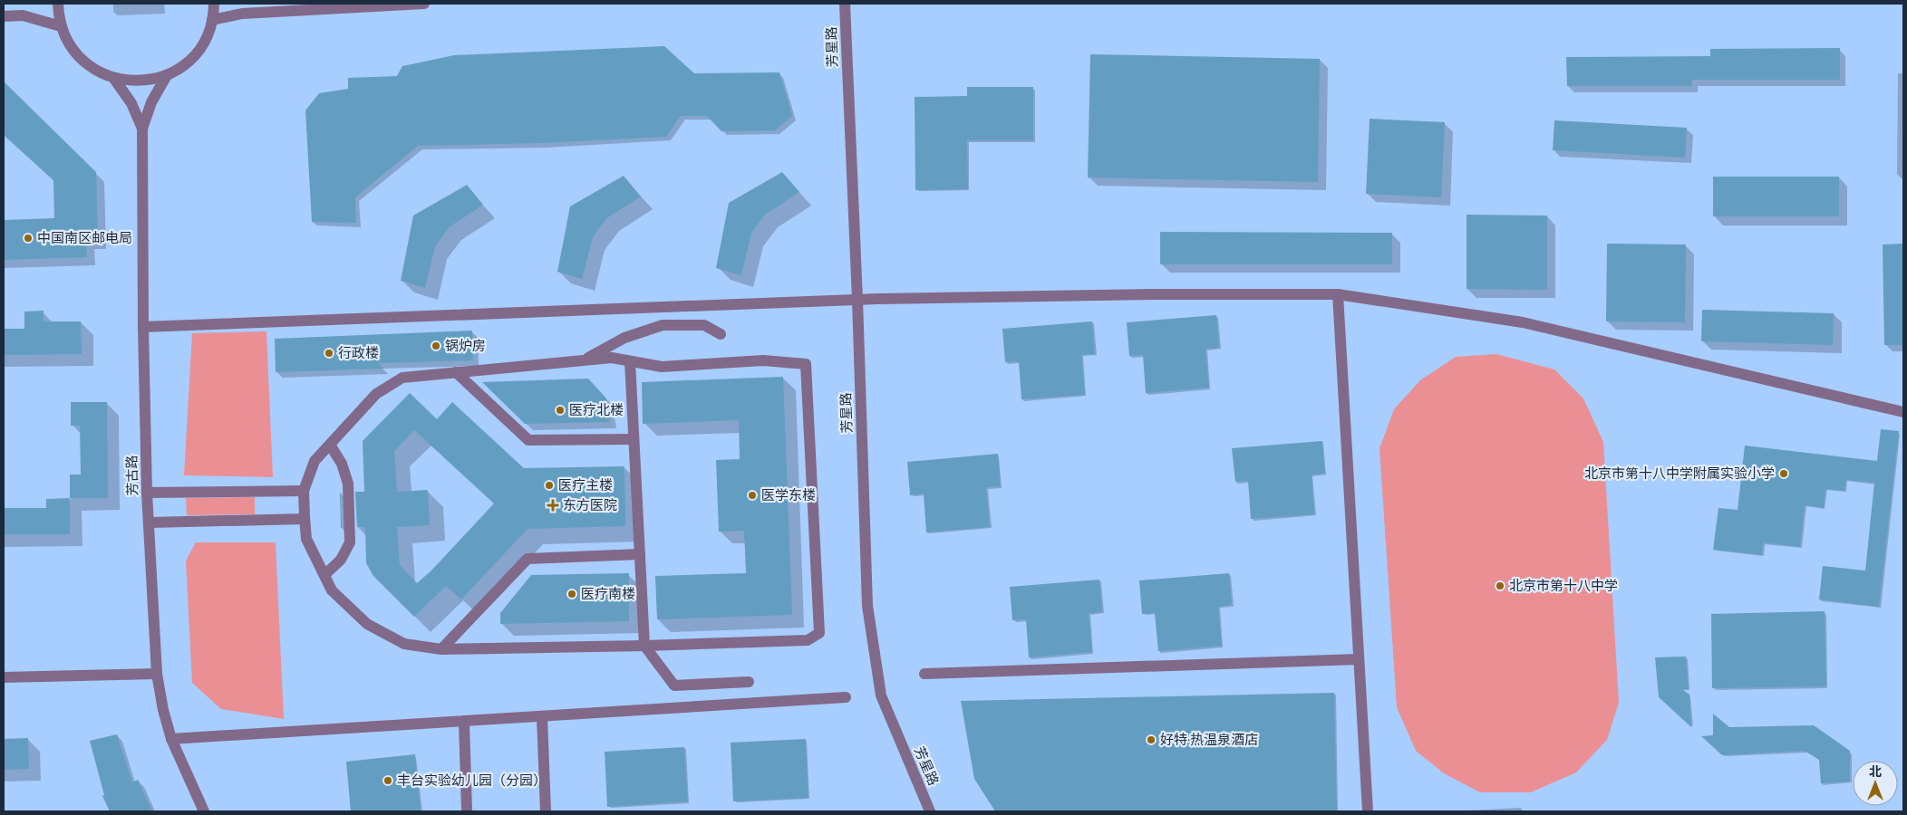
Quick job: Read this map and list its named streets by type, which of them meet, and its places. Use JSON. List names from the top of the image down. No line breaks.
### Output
{"streets":{"street":["芳星路","芳古路"]},"places":{"other":["中国南区邮电局","锅炉房","行政楼","医疗北楼","北京市第十八中学附属实验小学","医疗主楼","医学东楼","北京市第十八中学","医疗南楼","好特·热温泉酒店","丰台实验幼儿园（分园）"],"health":["东方医院"]},"north":"top"}
